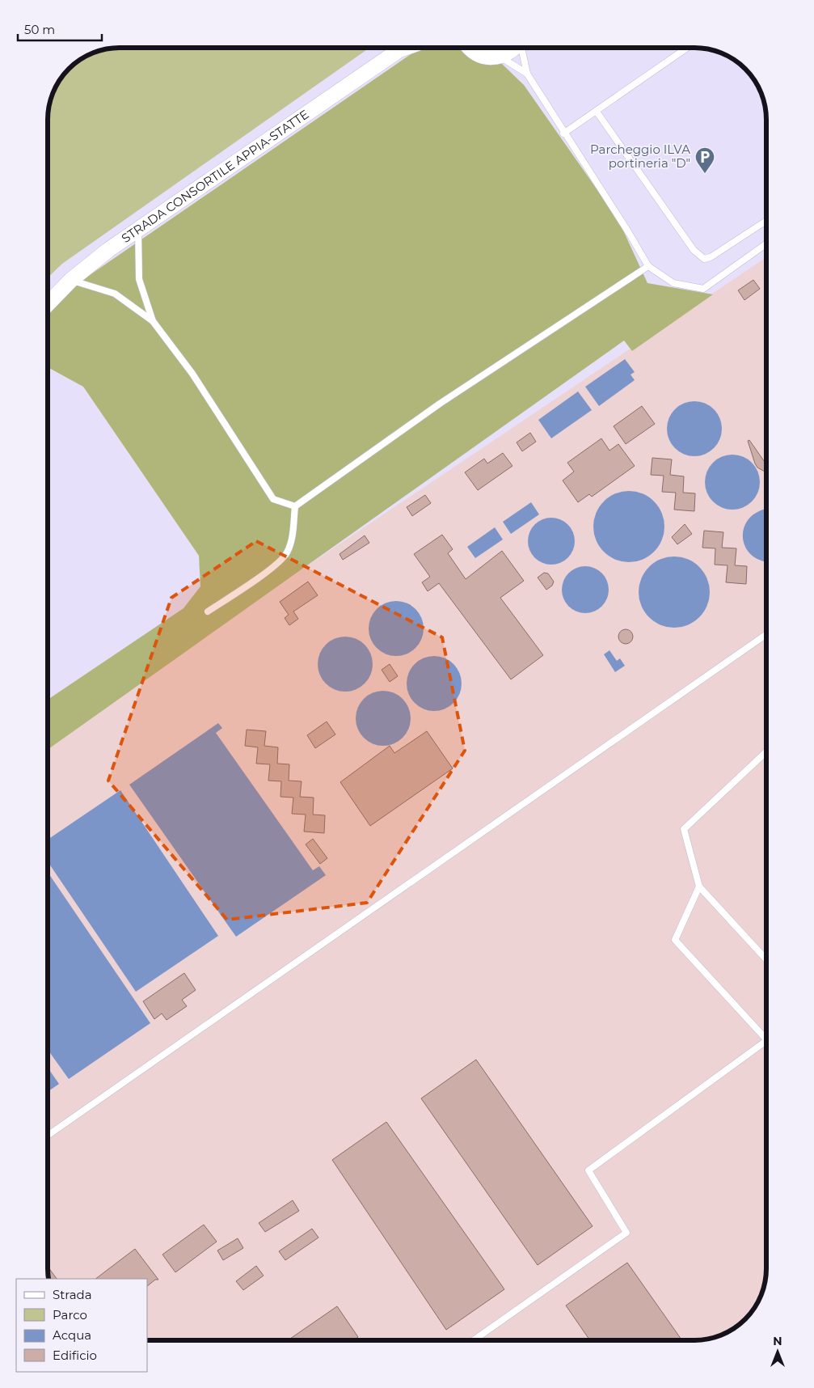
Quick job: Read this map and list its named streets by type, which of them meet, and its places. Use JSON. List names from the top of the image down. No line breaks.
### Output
{"streets":{"street":["STRADA CONSORTILE APPIA-STATTE"]},"places":{"parking":["Parcheggio ILVA portineria \"D\""]},"legend":["Strada","Parco","Acqua","Edificio"],"scale_bar":"50 m","north":"top"}
